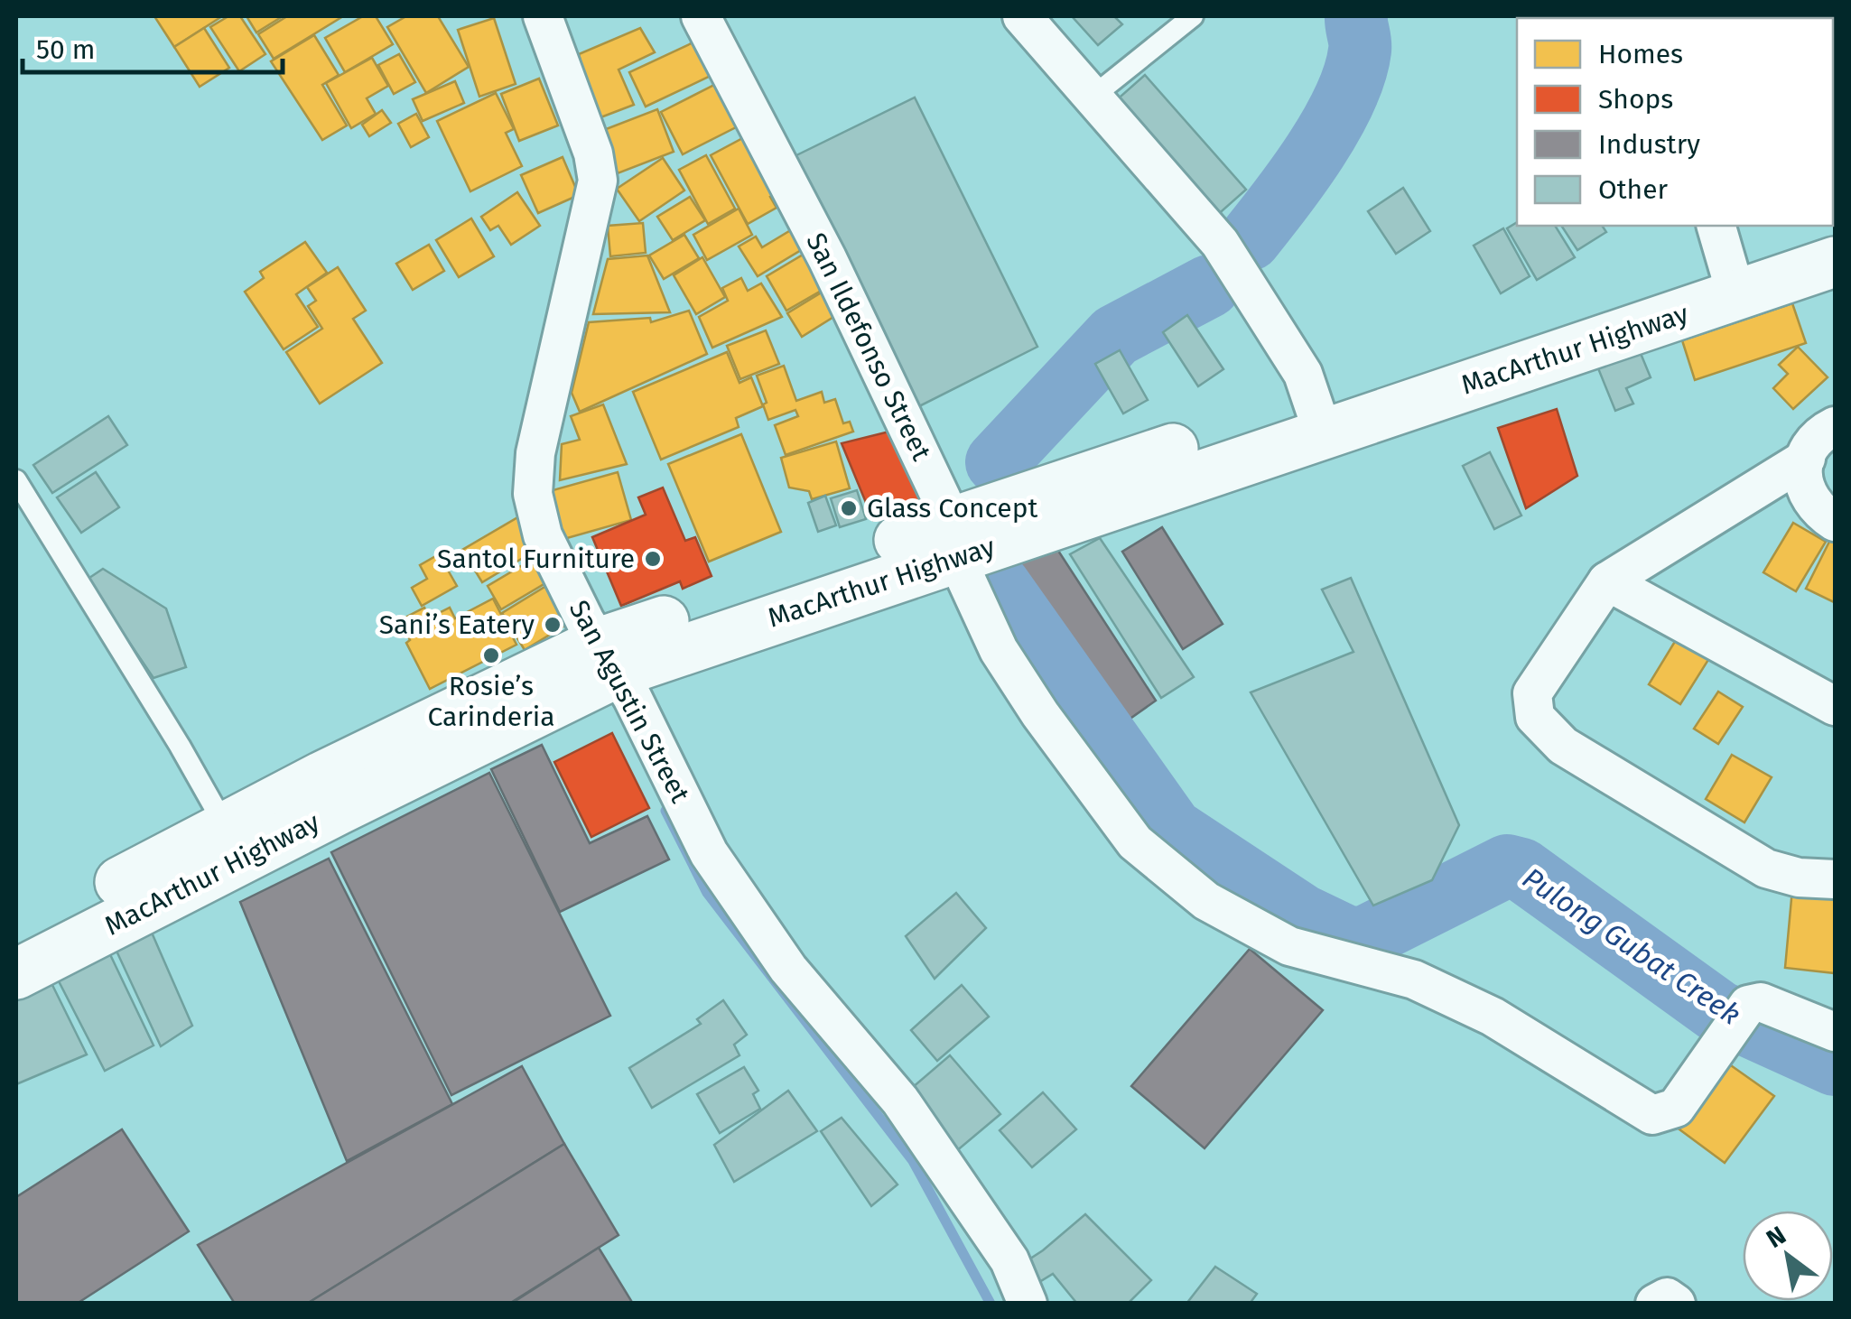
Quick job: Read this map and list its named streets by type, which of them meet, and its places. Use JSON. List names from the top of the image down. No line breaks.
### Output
{"streets":{"highway":["MacArthur Highway"],"street":["San Ildefonso Street","San Agustin Street"]},"crossings":[["San Ildefonso Street","MacArthur Highway"],["MacArthur Highway","San Agustin Street"]],"water":["Pulong Gubat Creek"],"places":["Glass Concept","Santol Furniture","Sani’s Eatery","Rosie’s Carinderia"],"legend":["Homes","Shops","Industry","Other"],"scale_bar":"50 m","north":"top left"}
